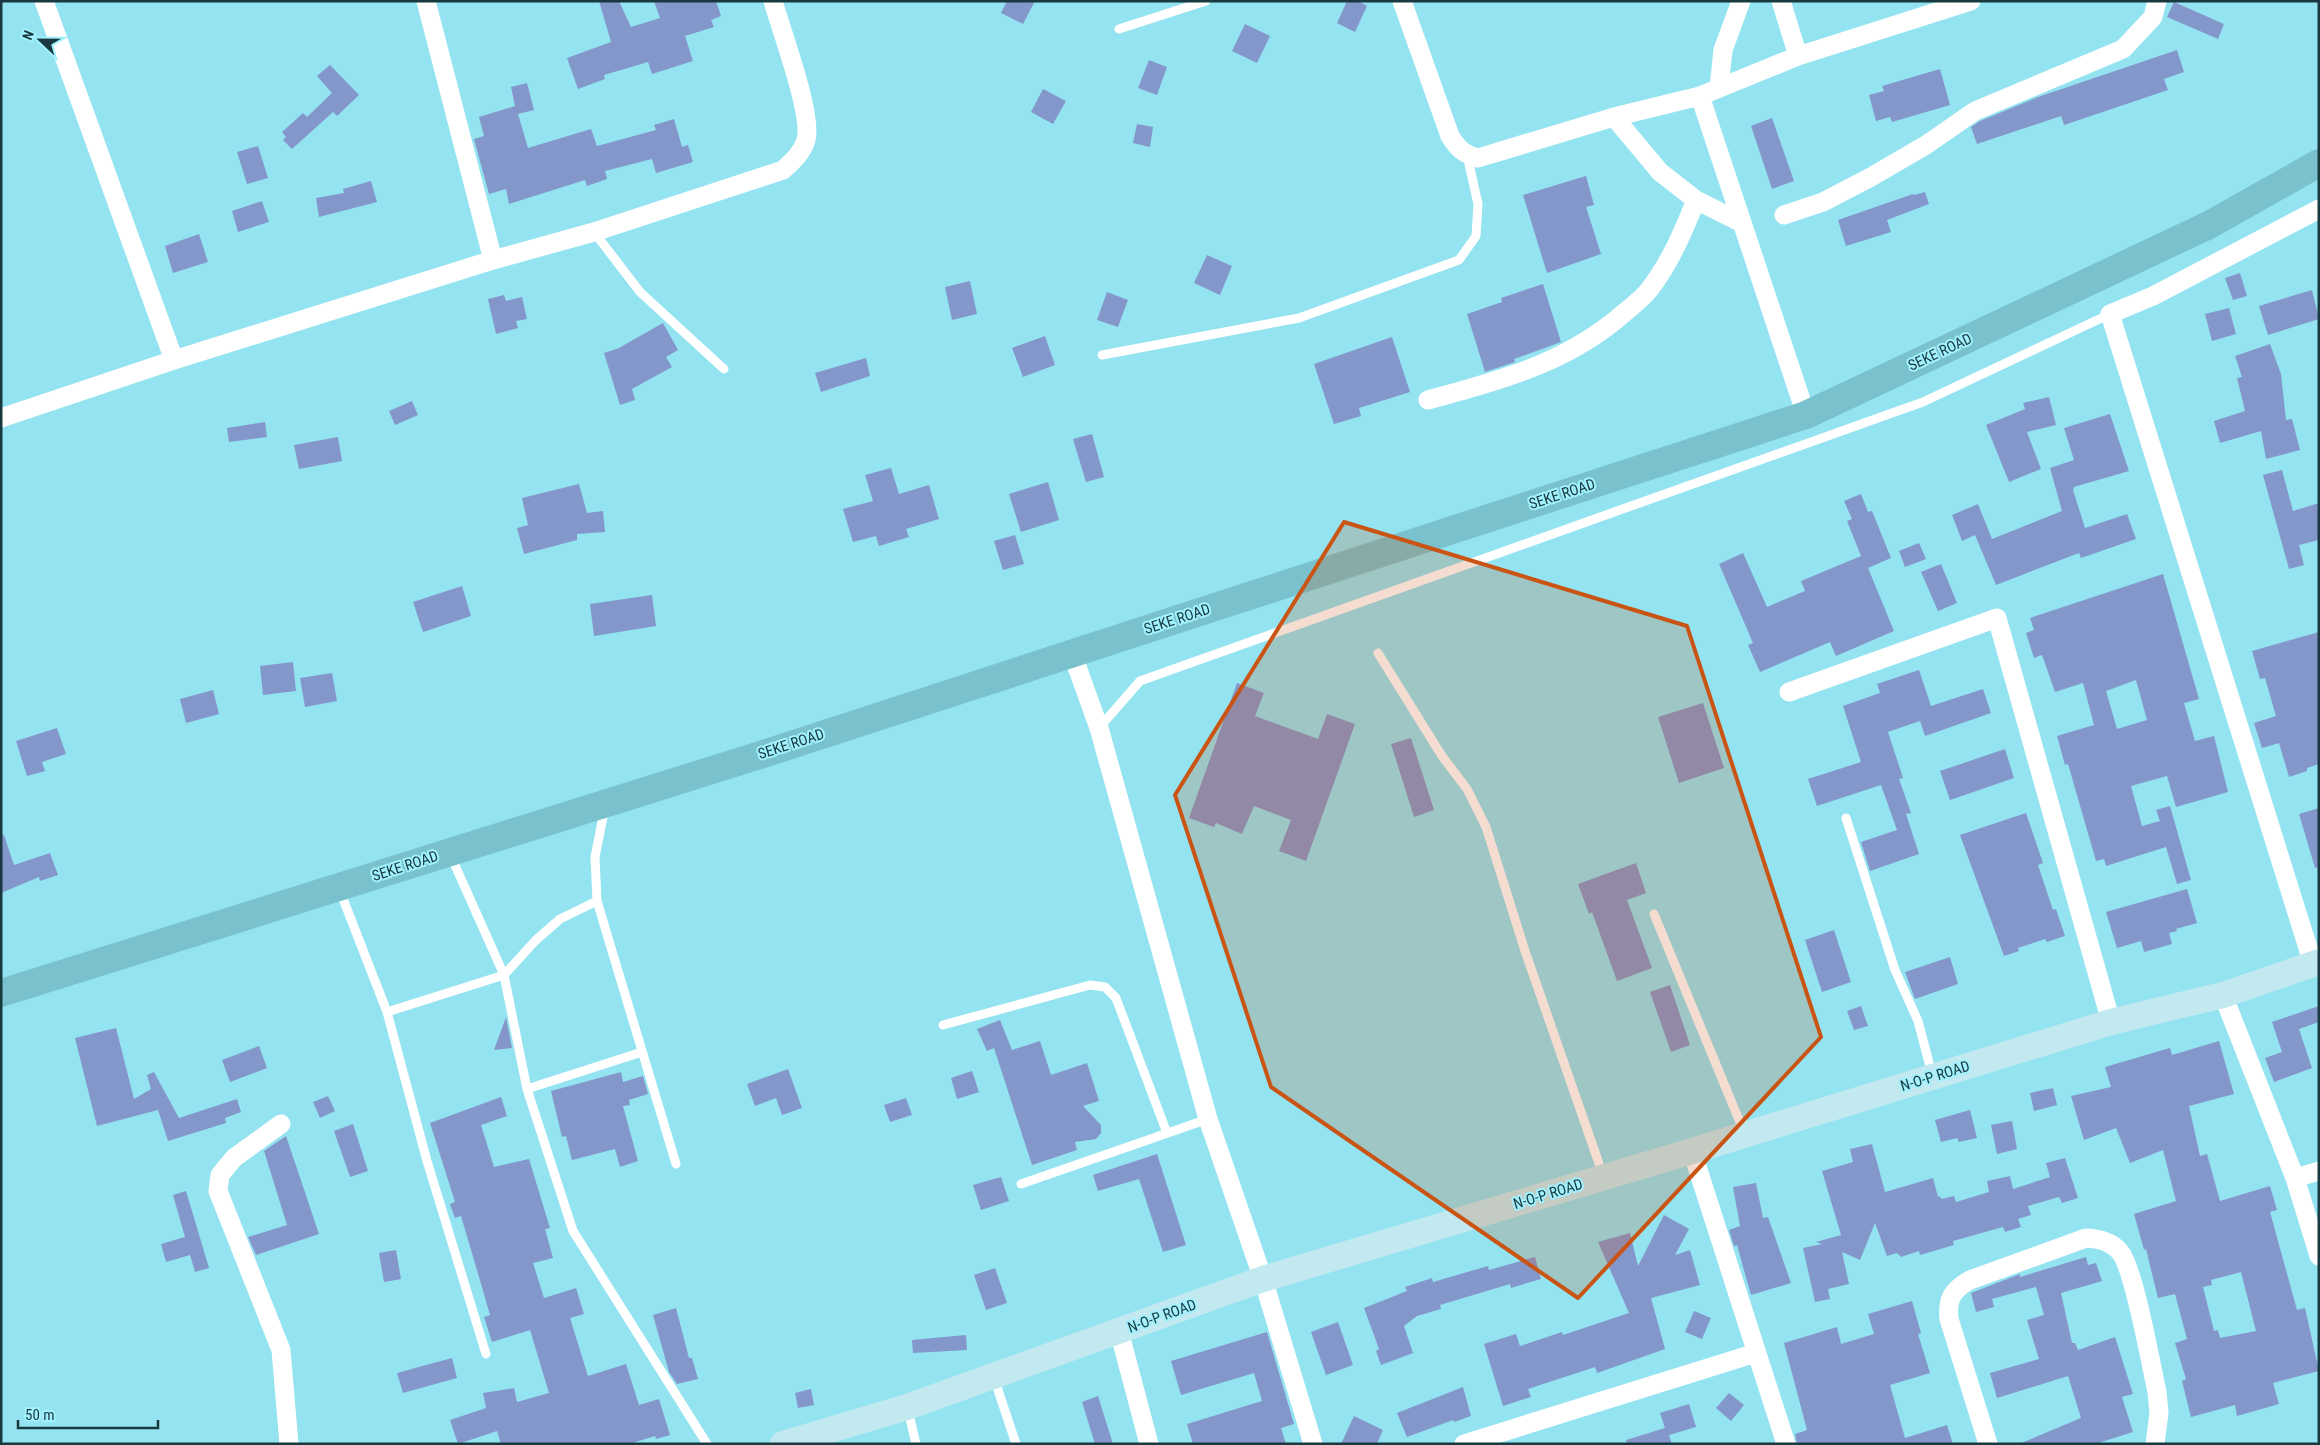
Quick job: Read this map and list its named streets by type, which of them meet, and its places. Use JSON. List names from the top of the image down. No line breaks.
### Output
{"streets":{"main road":["SEKE ROAD"],"street":["N-O-P ROAD"]},"scale_bar":"50 m","north":"left"}
